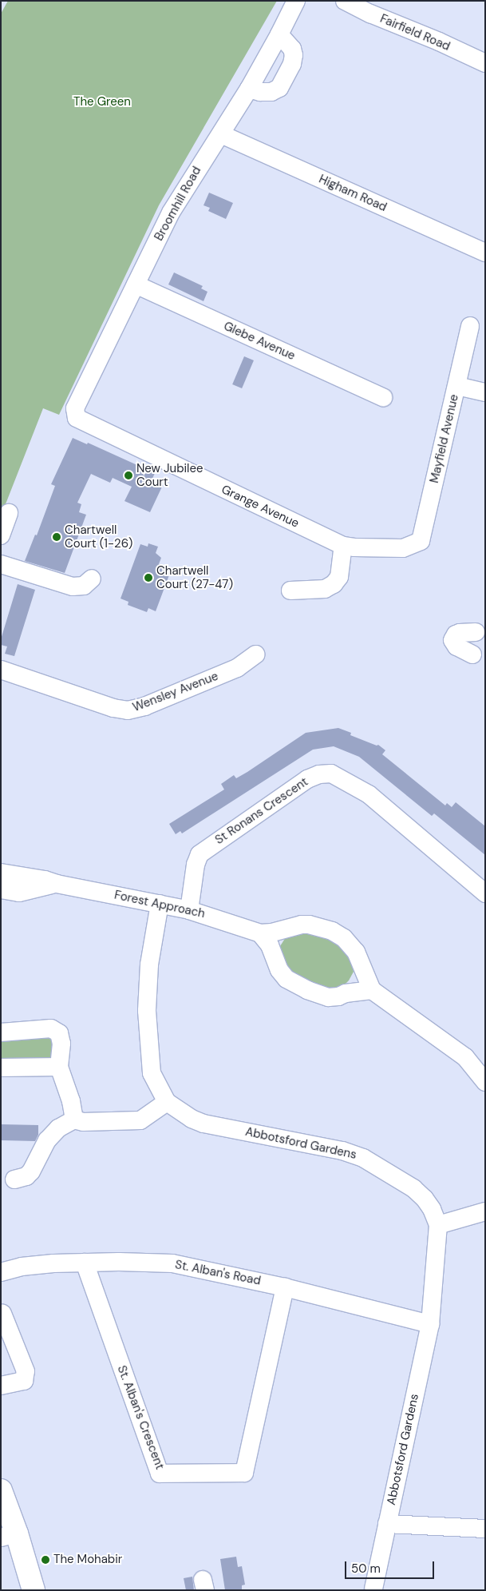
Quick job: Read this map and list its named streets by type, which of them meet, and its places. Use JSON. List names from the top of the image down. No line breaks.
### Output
{"streets":{"street":["Fairfield Road","Higham Road","Broomhill Road","Glebe Avenue","Mayfield Avenue","Grange Avenue","Wensley Avenue","St Ronans Crescent","Forest Approach","Abbotsford Gardens","St. Alban's Road","St. Alban's Crescent"]},"crossings":[["Higham Road","Broomhill Road"],["Broomhill Road","Glebe Avenue"],["Broomhill Road","Grange Avenue"],["Mayfield Avenue","Grange Avenue"],["St Ronans Crescent","Forest Approach"],["Forest Approach","Abbotsford Gardens"],["Abbotsford Gardens","St. Alban's Road"],["St. Alban's Road","St. Alban's Crescent"]],"parks":["The Green"],"places":["New Jubilee Court","Chartwell Court (1-26)","Chartwell Court (27-47)","The Mohabir"],"scale_bar":"50 m"}
